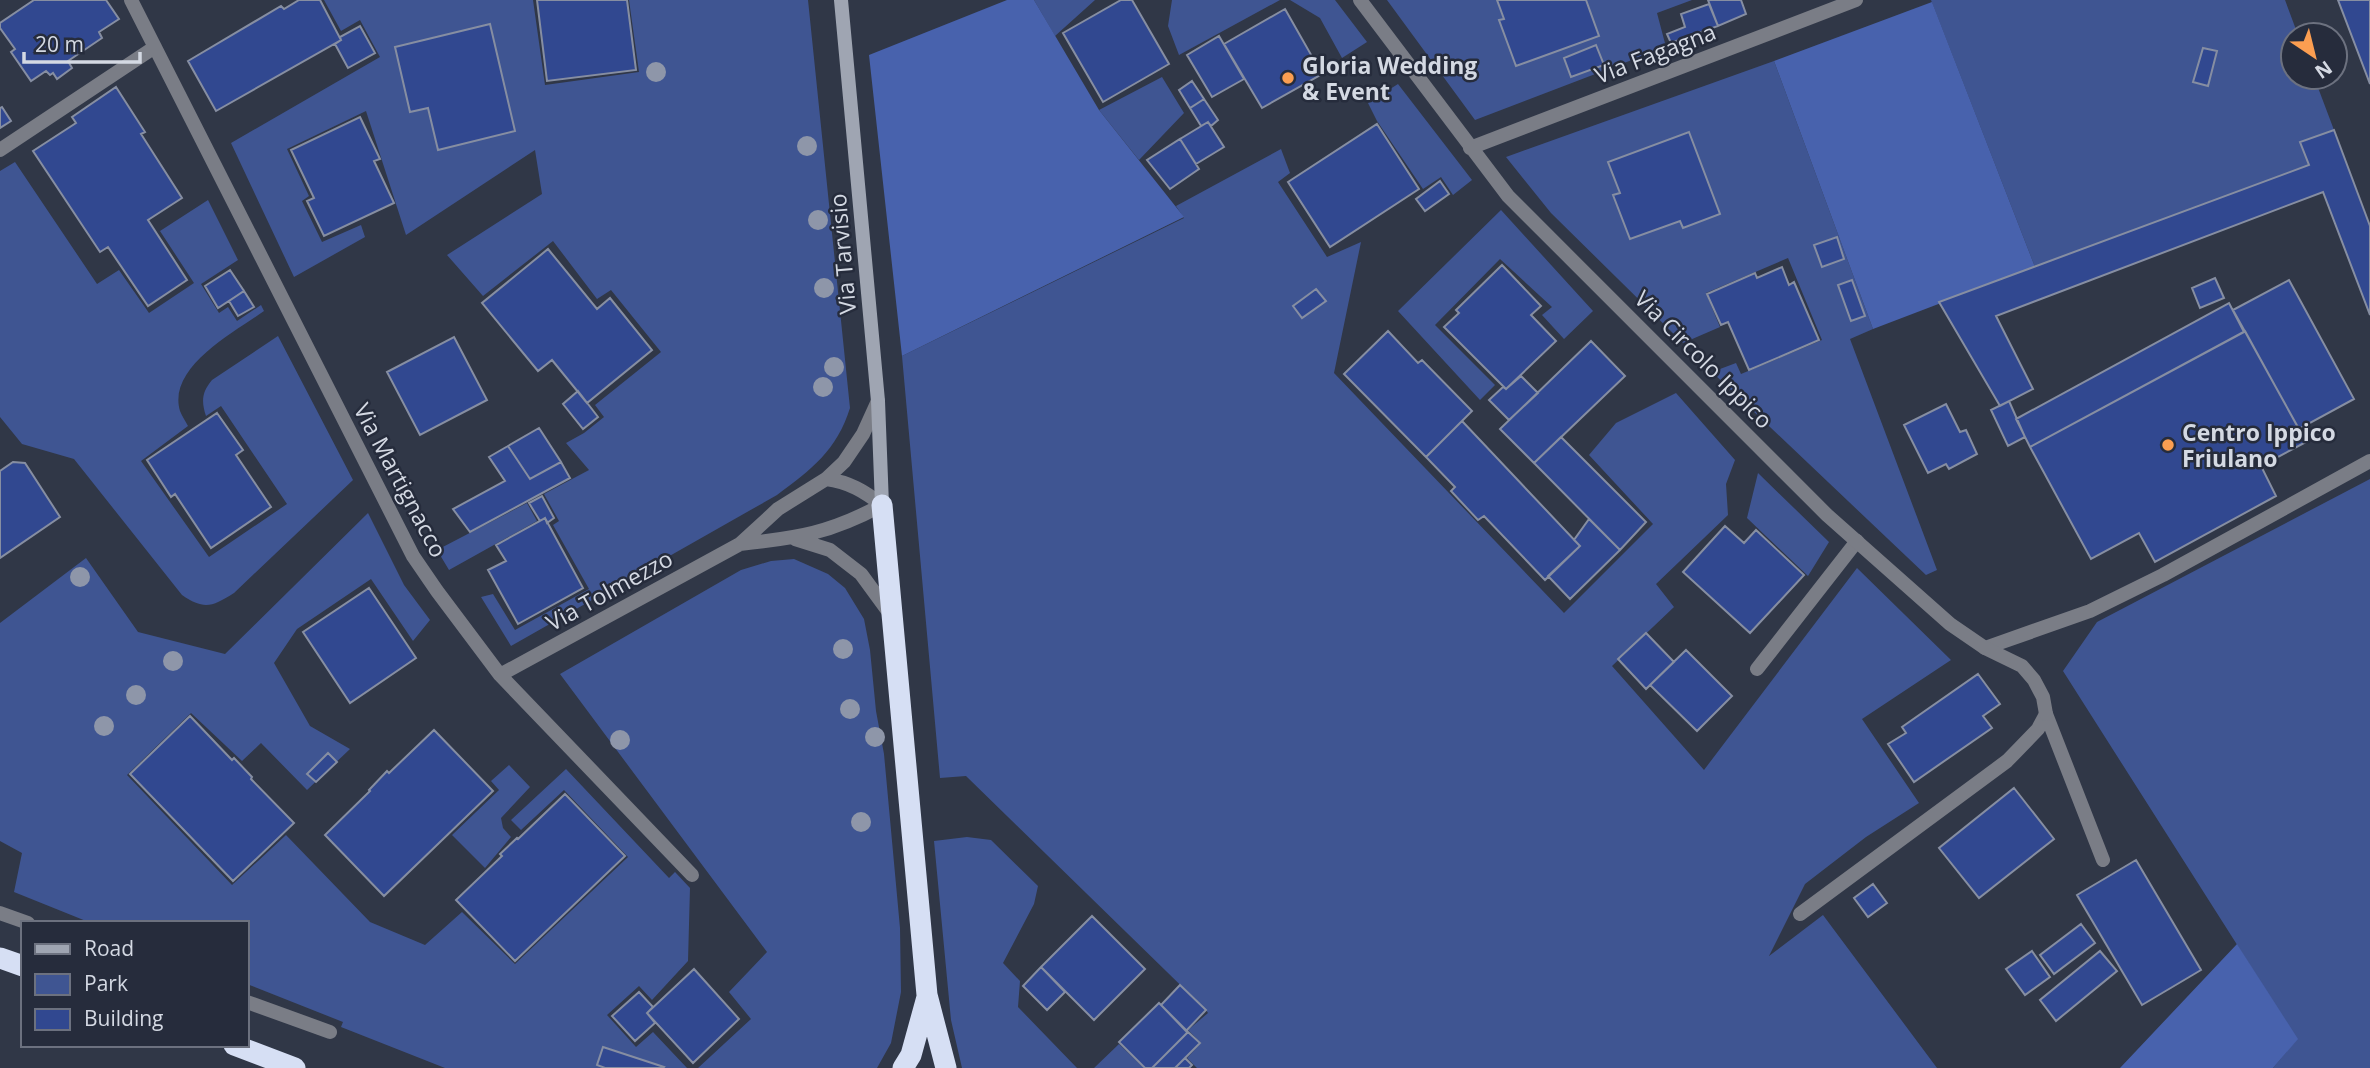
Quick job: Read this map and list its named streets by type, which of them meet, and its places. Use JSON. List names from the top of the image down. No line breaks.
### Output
{"streets":{"main road":["Via Tarvisio"],"street":["Via Fagagna","Via Circolo Ippico","Via Martignacco","Via Tolmezzo"]},"crossings":[["Via Fagagna","Via Circolo Ippico"],["Via Tarvisio","Via Tolmezzo"],["Via Martignacco","Via Tolmezzo"]],"places":["Gloria Wedding & Event","Centro Ippico Friulano"],"legend":["Road","Park","Building"],"scale_bar":"20 m","north":"bottom right"}
